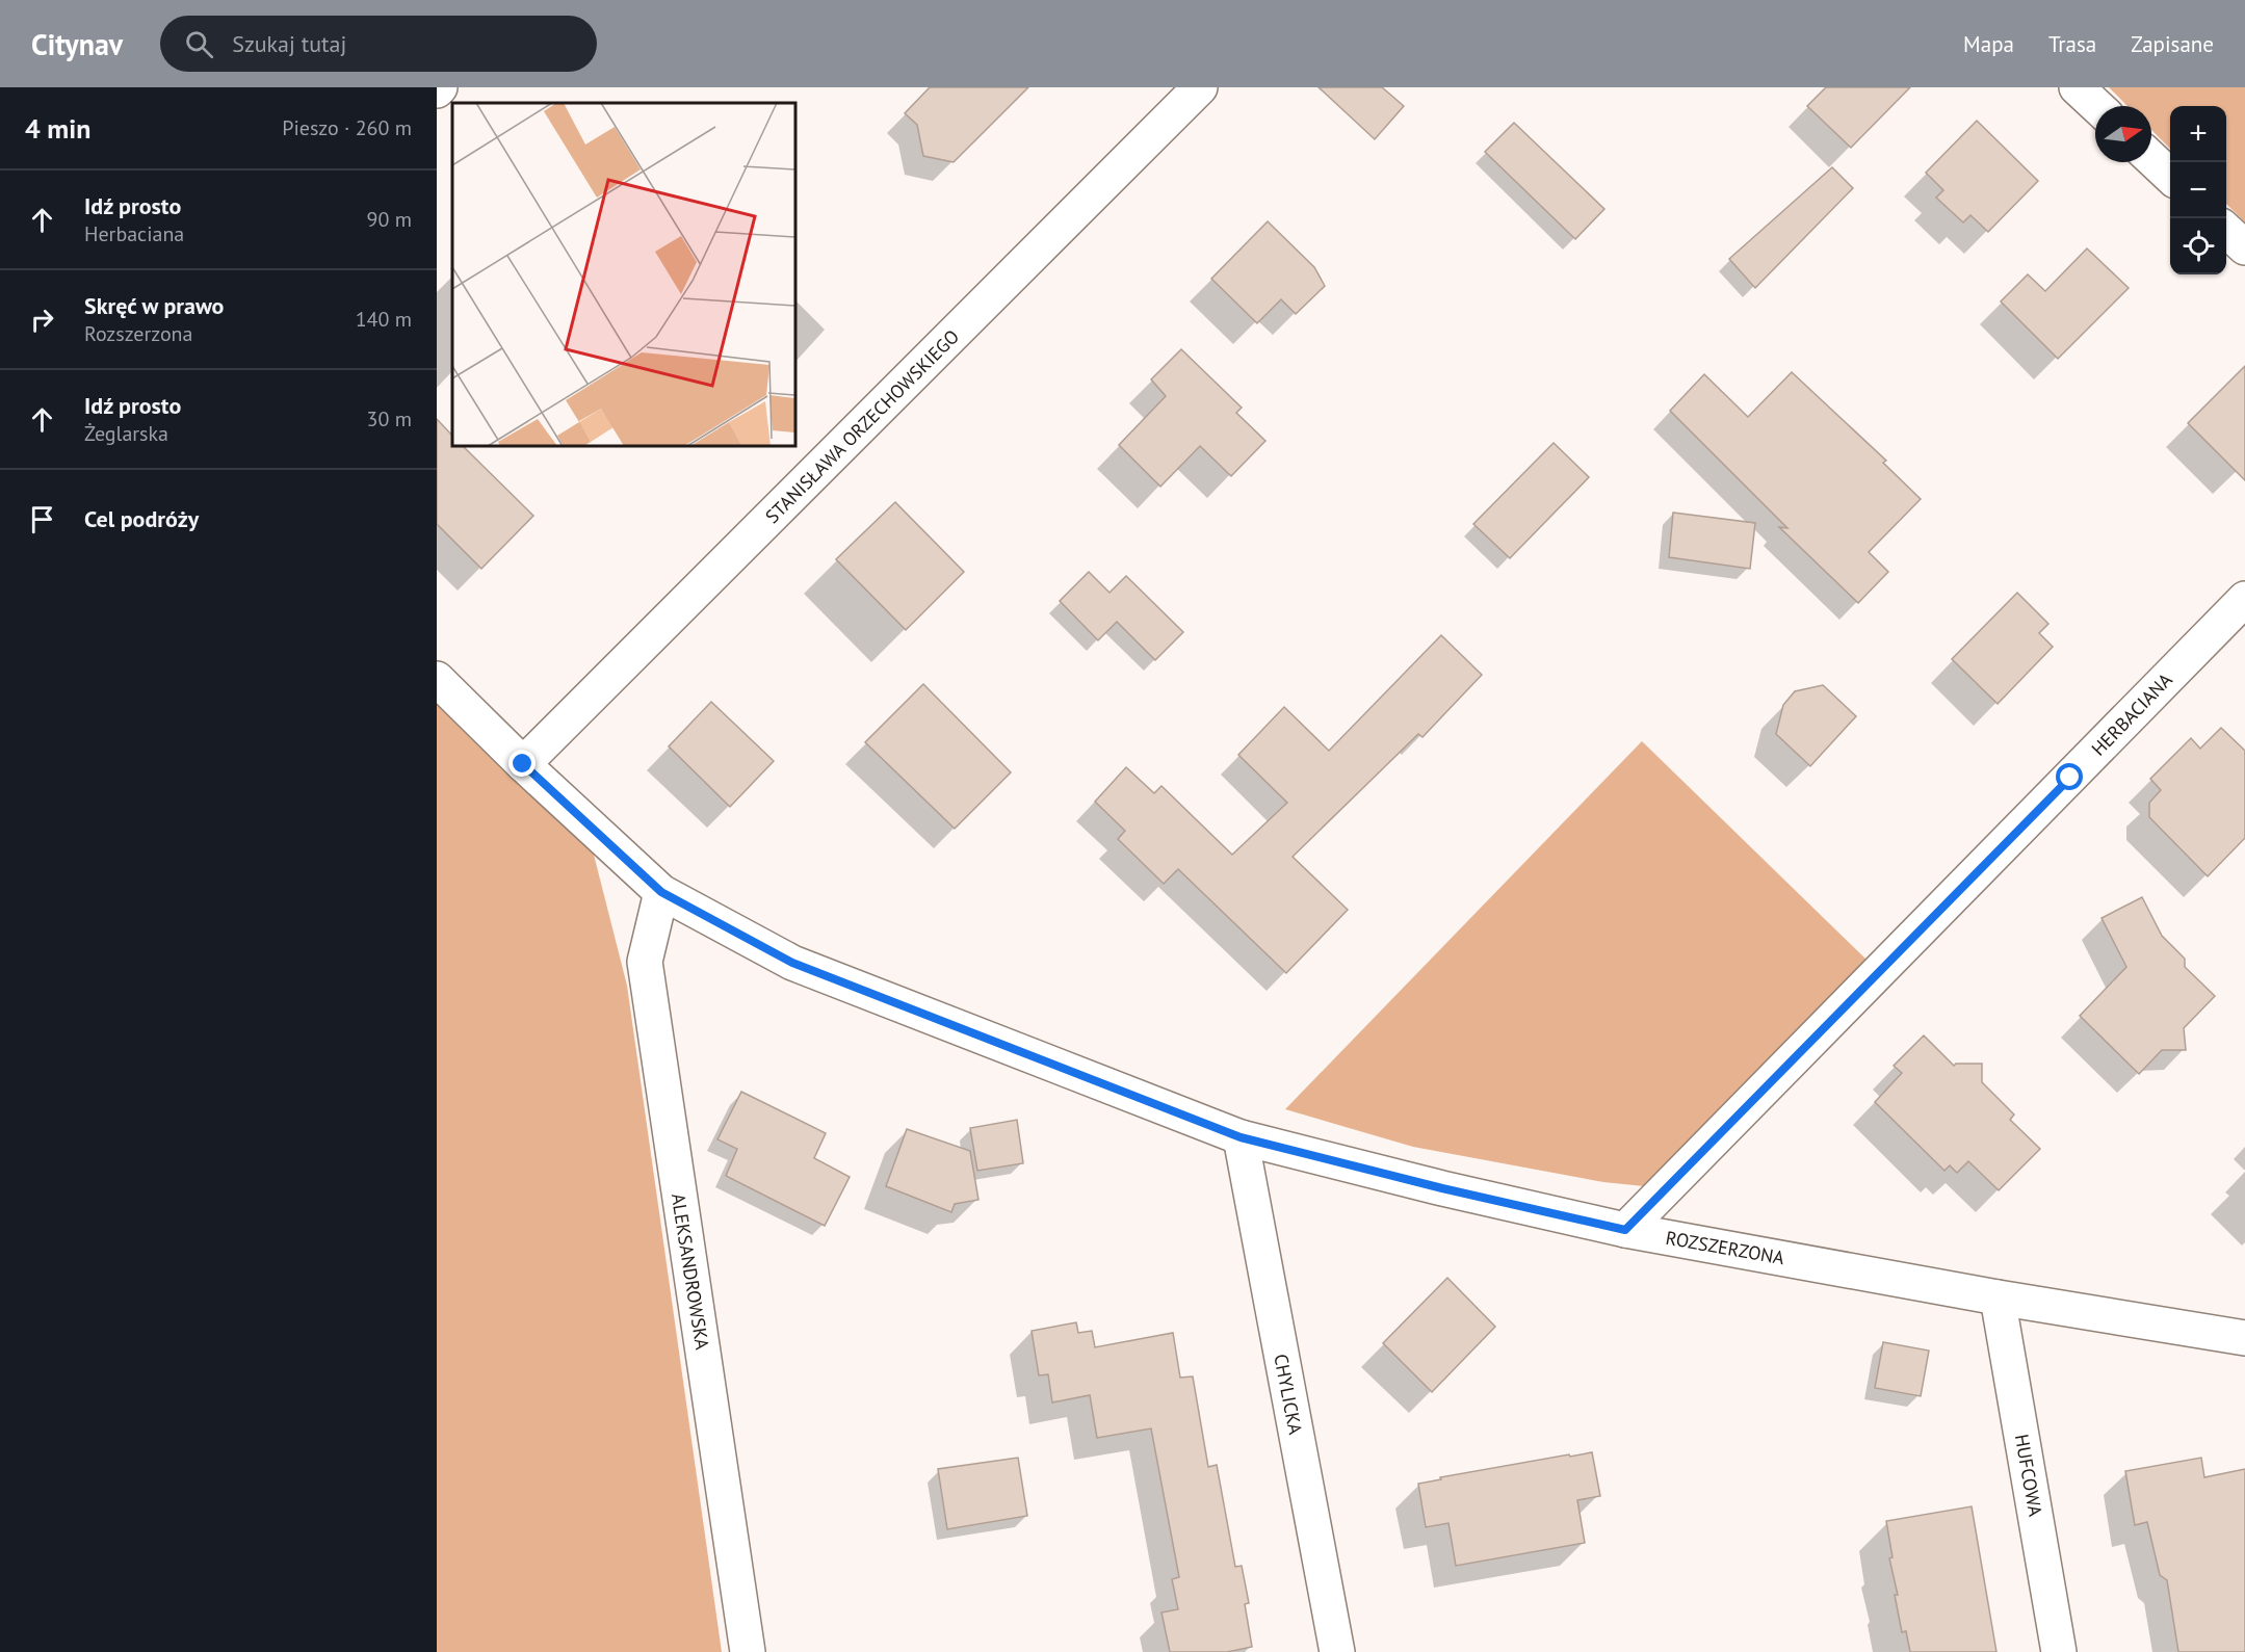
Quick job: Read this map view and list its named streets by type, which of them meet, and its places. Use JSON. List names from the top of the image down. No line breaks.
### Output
{"streets":{"street":["STANISŁAWA ORZECHOWSKIEGO","HERBACIANA","ROZSZERZONA","ALEKSANDROWSKA","CHYLICKA","HUFCOWA"]},"crossings":[["STANISŁAWA ORZECHOWSKIEGO","ROZSZERZONA"],["HERBACIANA","ROZSZERZONA"],["ROZSZERZONA","ALEKSANDROWSKA"],["ROZSZERZONA","CHYLICKA"],["ROZSZERZONA","HUFCOWA"]],"north":"right","page":{"header":"Citynav","search":"Szukaj tutaj","nav":["Mapa","Trasa","Zapisane"],"heading":["4 min","Pieszo · 260 m"],"map_buttons":["+","−"],"list":[["Idź prosto","Herbaciana","90 m"],["Skręć w prawo","Rozszerzona","140 m"],["Idź prosto","Żeglarska","30 m"],"Cel podróży"]}}
